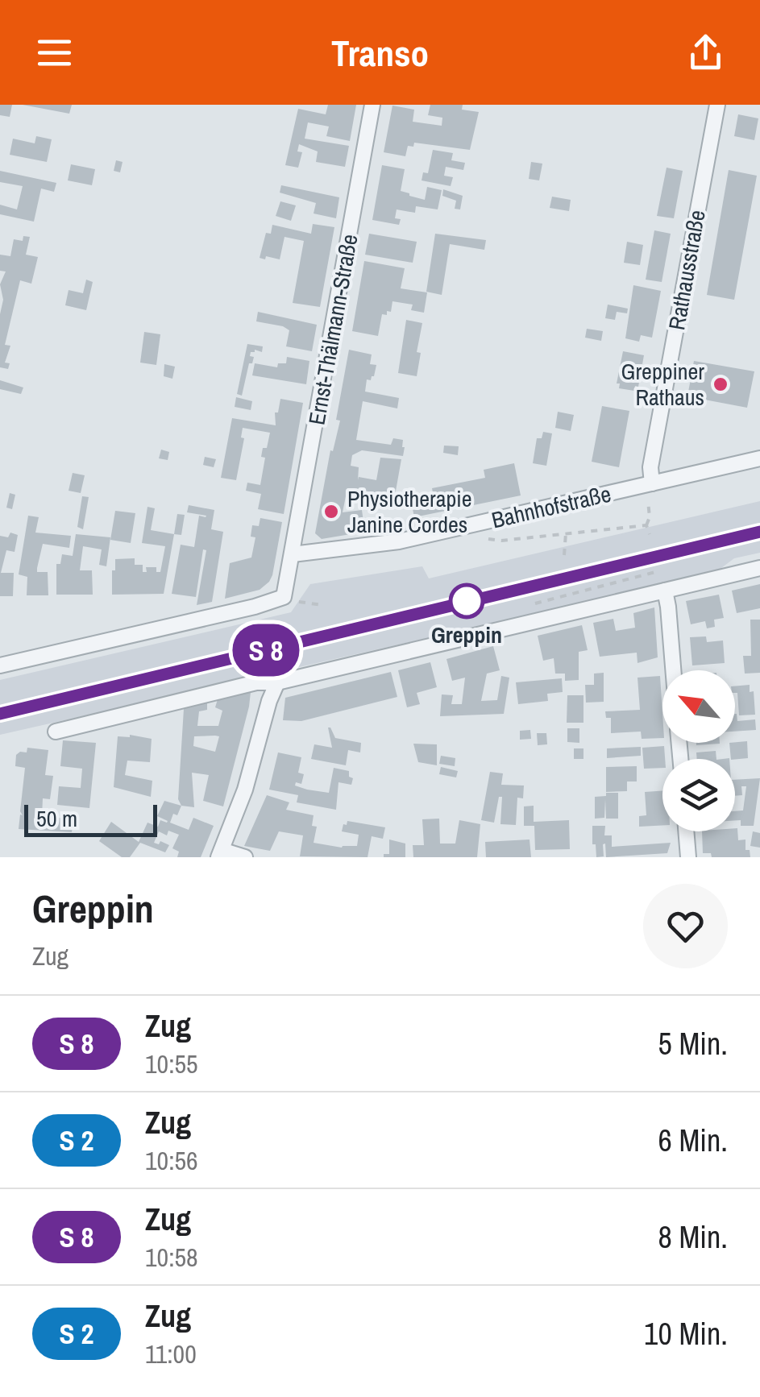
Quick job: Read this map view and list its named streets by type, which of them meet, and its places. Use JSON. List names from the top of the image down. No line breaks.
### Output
{"streets":{"street":["Rathausstraße","Ernst-Thälmann-Straße","Bahnhofstraße"]},"crossings":[["Rathausstraße","Bahnhofstraße"],["Ernst-Thälmann-Straße","Bahnhofstraße"]],"places":["Greppiner Rathaus","Physiotherapie Janine Cordes","Greppin"],"scale_bar":"50 m","north":"top left","page":{"header":"Transo","on_map":"S 8","scale":"50 m","heading":["Greppin","Zug"],"list":[{"mark":"S 8","name":"Zug","note":"10:55","value":"5 Min."},{"mark":"S 2","name":"Zug","note":"10:56","value":"6 Min."},{"mark":"S 8","name":"Zug","note":"10:58","value":"8 Min."},{"mark":"S 2","name":"Zug","note":"11:00","value":"10 Min."}]}}
